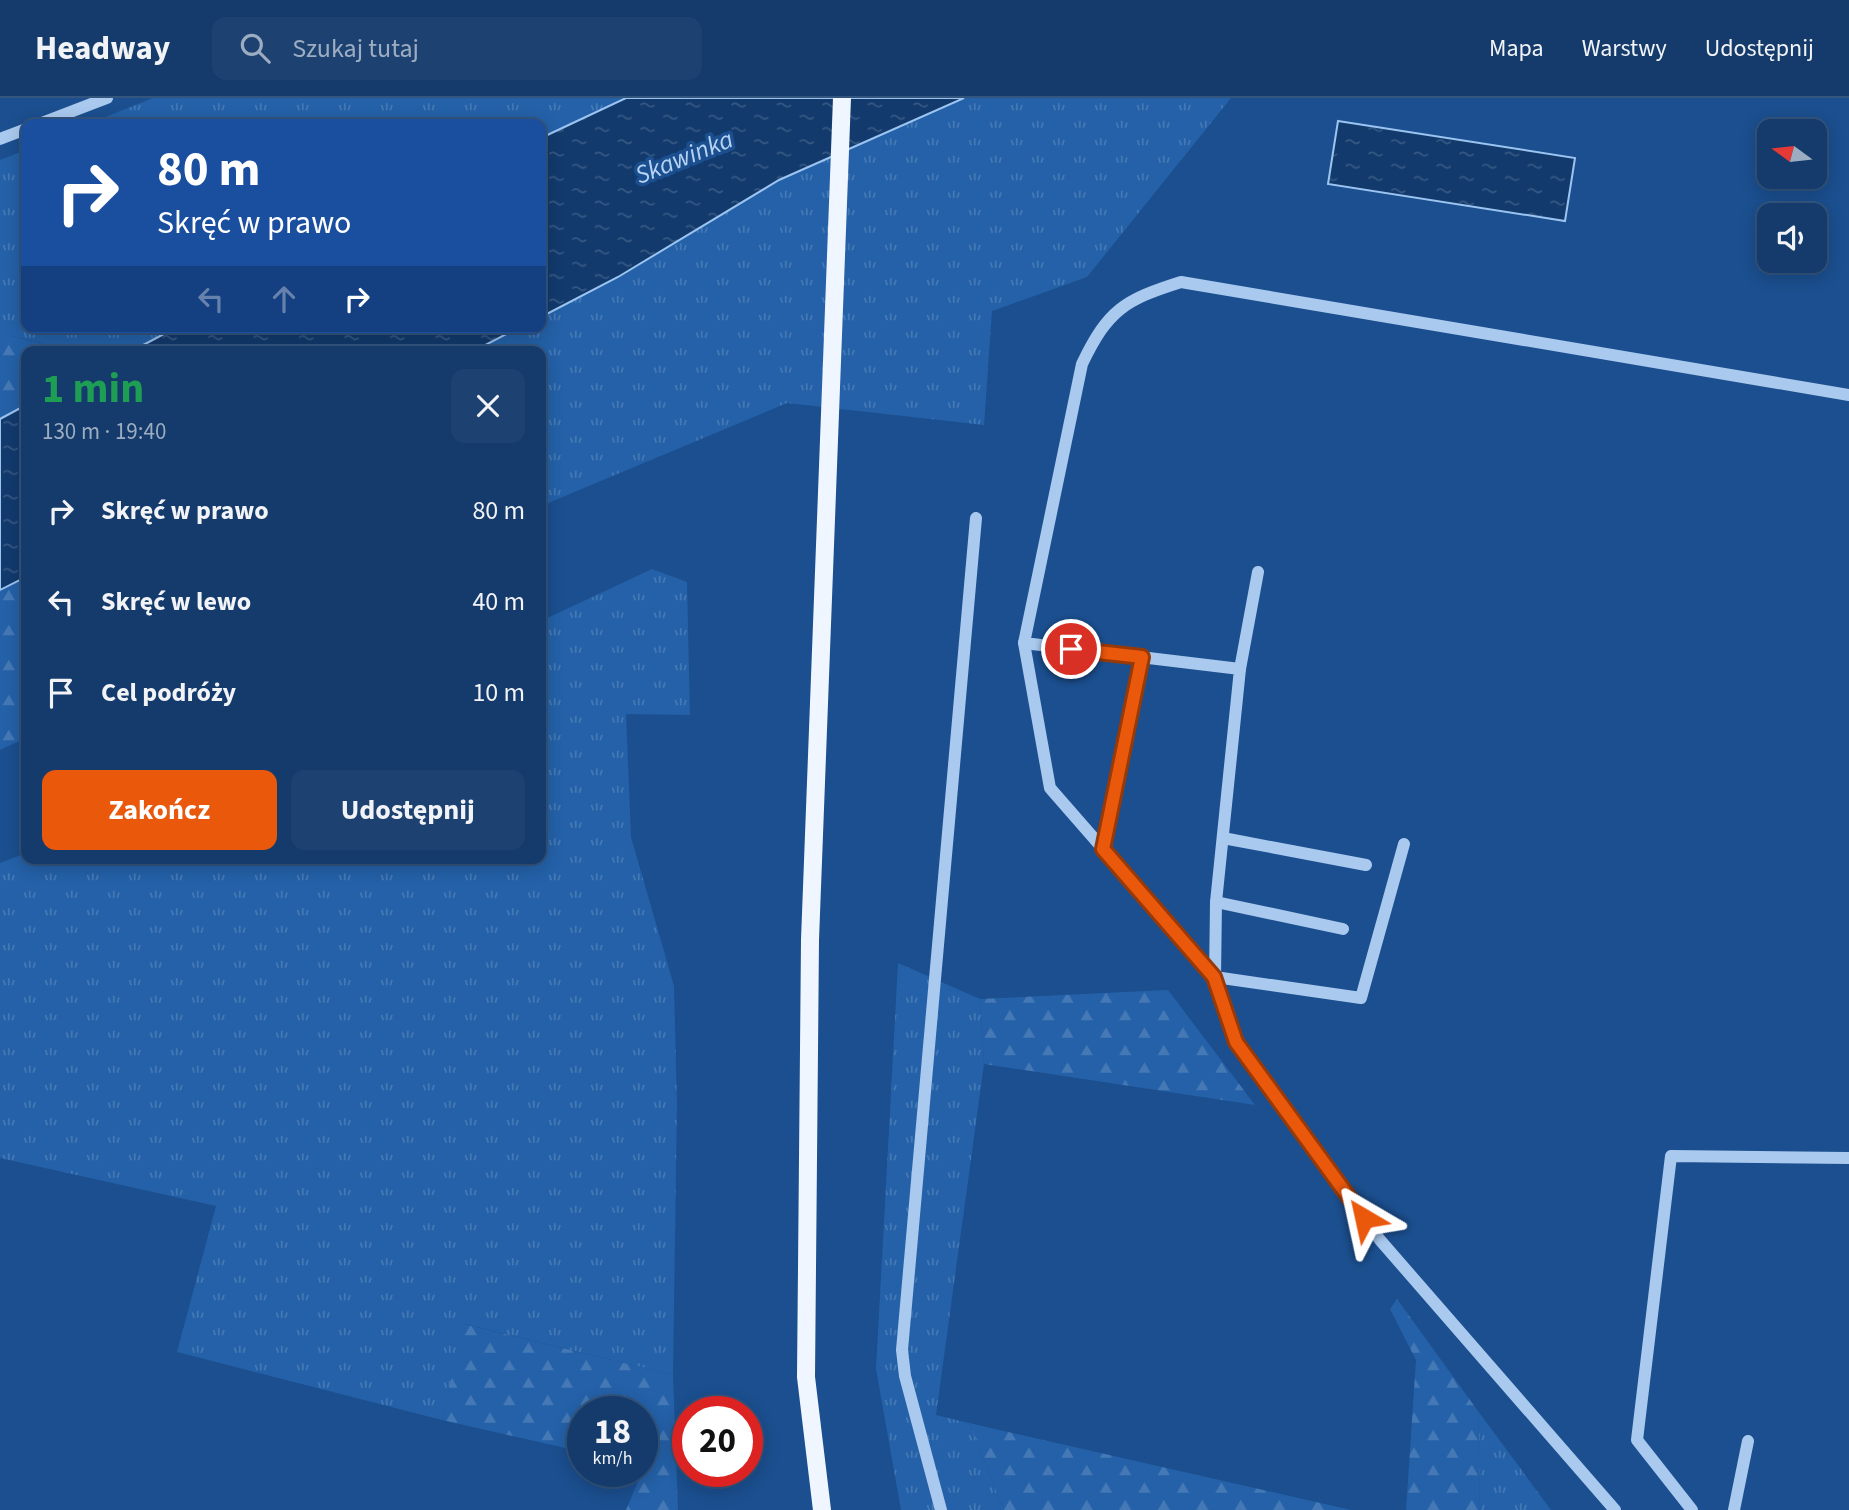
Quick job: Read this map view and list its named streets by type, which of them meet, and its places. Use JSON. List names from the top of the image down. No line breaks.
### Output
{"water":["Skawinka"],"north":"left","page":{"header":"Headway","search":"Szukaj tutaj","nav":["Mapa","Warstwy","Udostępnij"],"turn":["80 m","Skręć w prawo"],"heading":["1 min","130 m · 19:40"],"list":[{"name":"Skręć w prawo","value":"80 m"},{"name":"Skręć w lewo","value":"40 m"},{"name":"Cel podróży","value":"10 m"}],"buttons":["Zakończ","Udostępnij"],"speed":"18 km/h","limit":"20"}}
